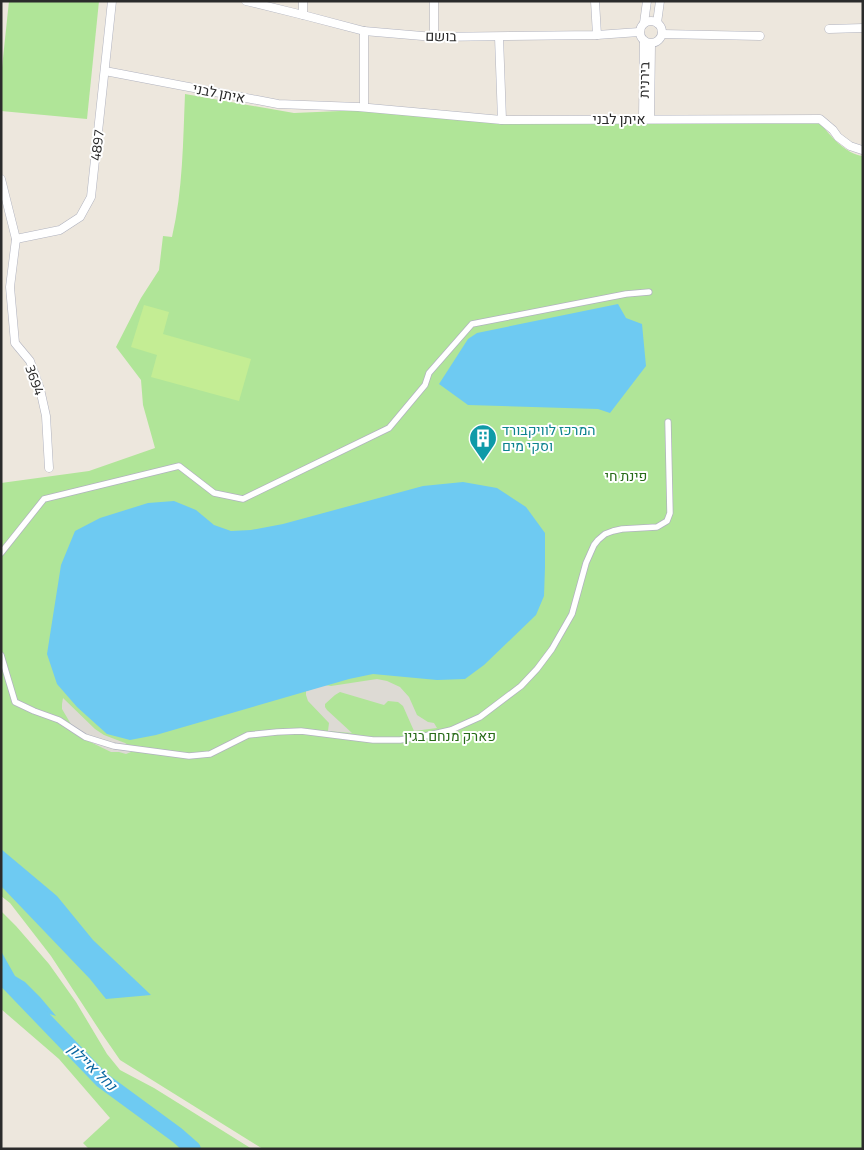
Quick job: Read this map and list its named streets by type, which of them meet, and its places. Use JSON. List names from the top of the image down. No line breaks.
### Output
{"streets":{"street":["בושם","בירנית","איתן לבני","4897","3694"]},"crossings":[["בושם","בירנית"],["בירנית","איתן לבני"],["איתן לבני","4897"],["4897","3694"]],"water":["נחל איילון"],"parks":["פינת חי","פארק מנחם בגין"],"places":{"building":["המרכז לוויקבורד וסקי מים"]}}
